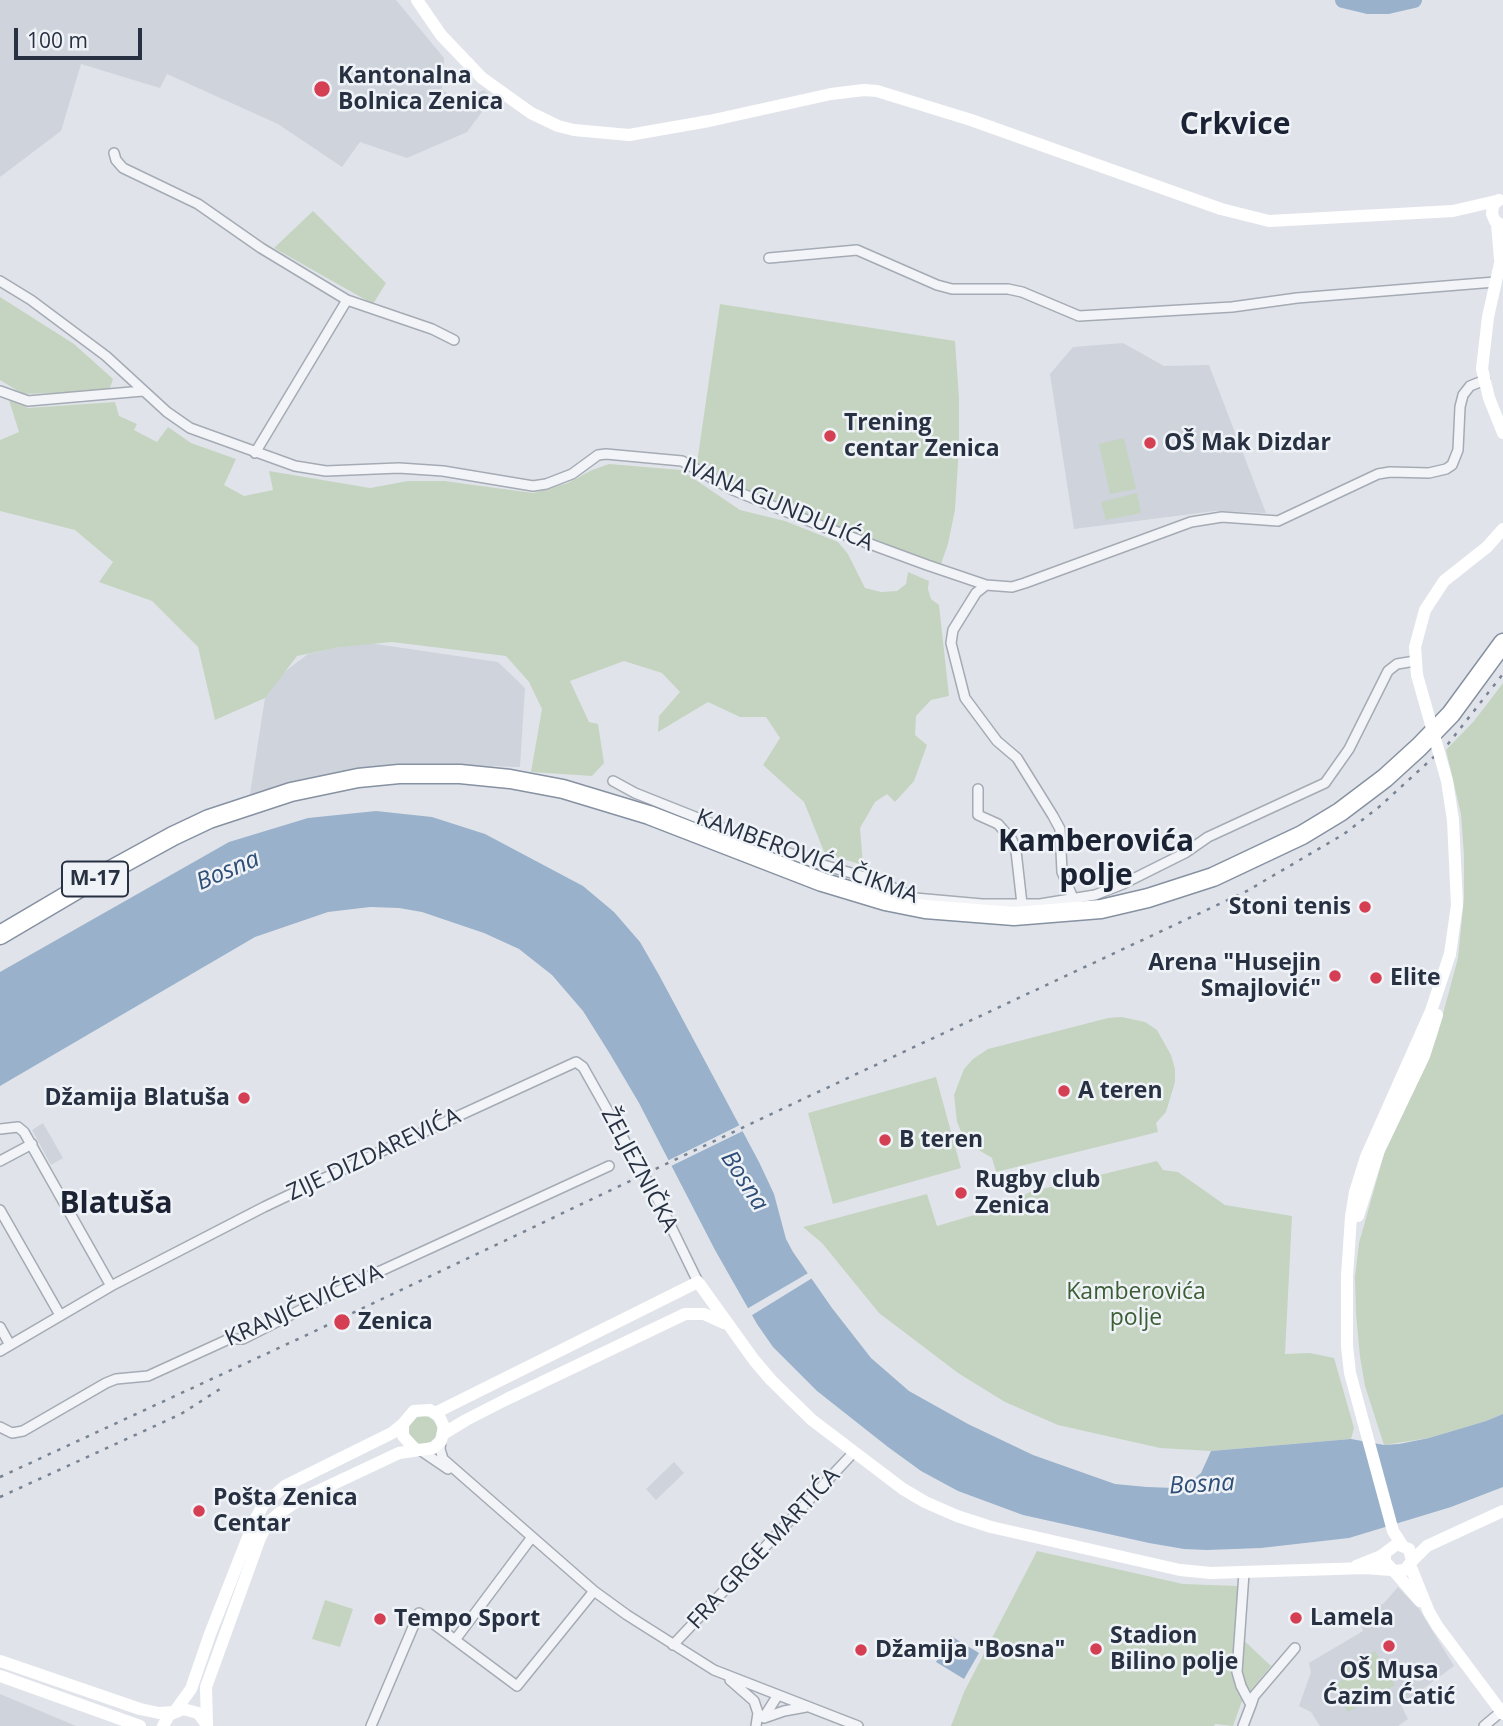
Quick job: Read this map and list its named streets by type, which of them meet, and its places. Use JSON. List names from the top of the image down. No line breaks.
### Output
{"streets":{"highway":["M-17"],"street":["IVANA GUNDULIĆA","KAMBEROVIĆA ČIKMA","ZIJE DIZDAREVIĆA","ŽELJEZNIČKA","KRANJČEVIĆEVA","FRA GRGE MARTIĆA"]},"crossings":[["ZIJE DIZDAREVIĆA","ŽELJEZNIČKA"]],"districts":["Crkvice","Kamberovića polje","Blatuša"],"water":["Bosna"],"parks":["Kamberovića polje"],"places":["Kantonalna Bolnica Zenica","Trening centar Zenica","OŠ Mak Dizdar","Stoni tenis","Arena \"Husejin Smajlović\"","Elite","A teren","Džamija Blatuša","B teren","Rugby club Zenica","Zenica","Pošta Zenica Centar","Lamela","Tempo Sport","OŠ Musa Ćazim Ćatić","Stadion Bilino polje","Džamija \"Bosna\""],"scale_bar":"100 m"}
